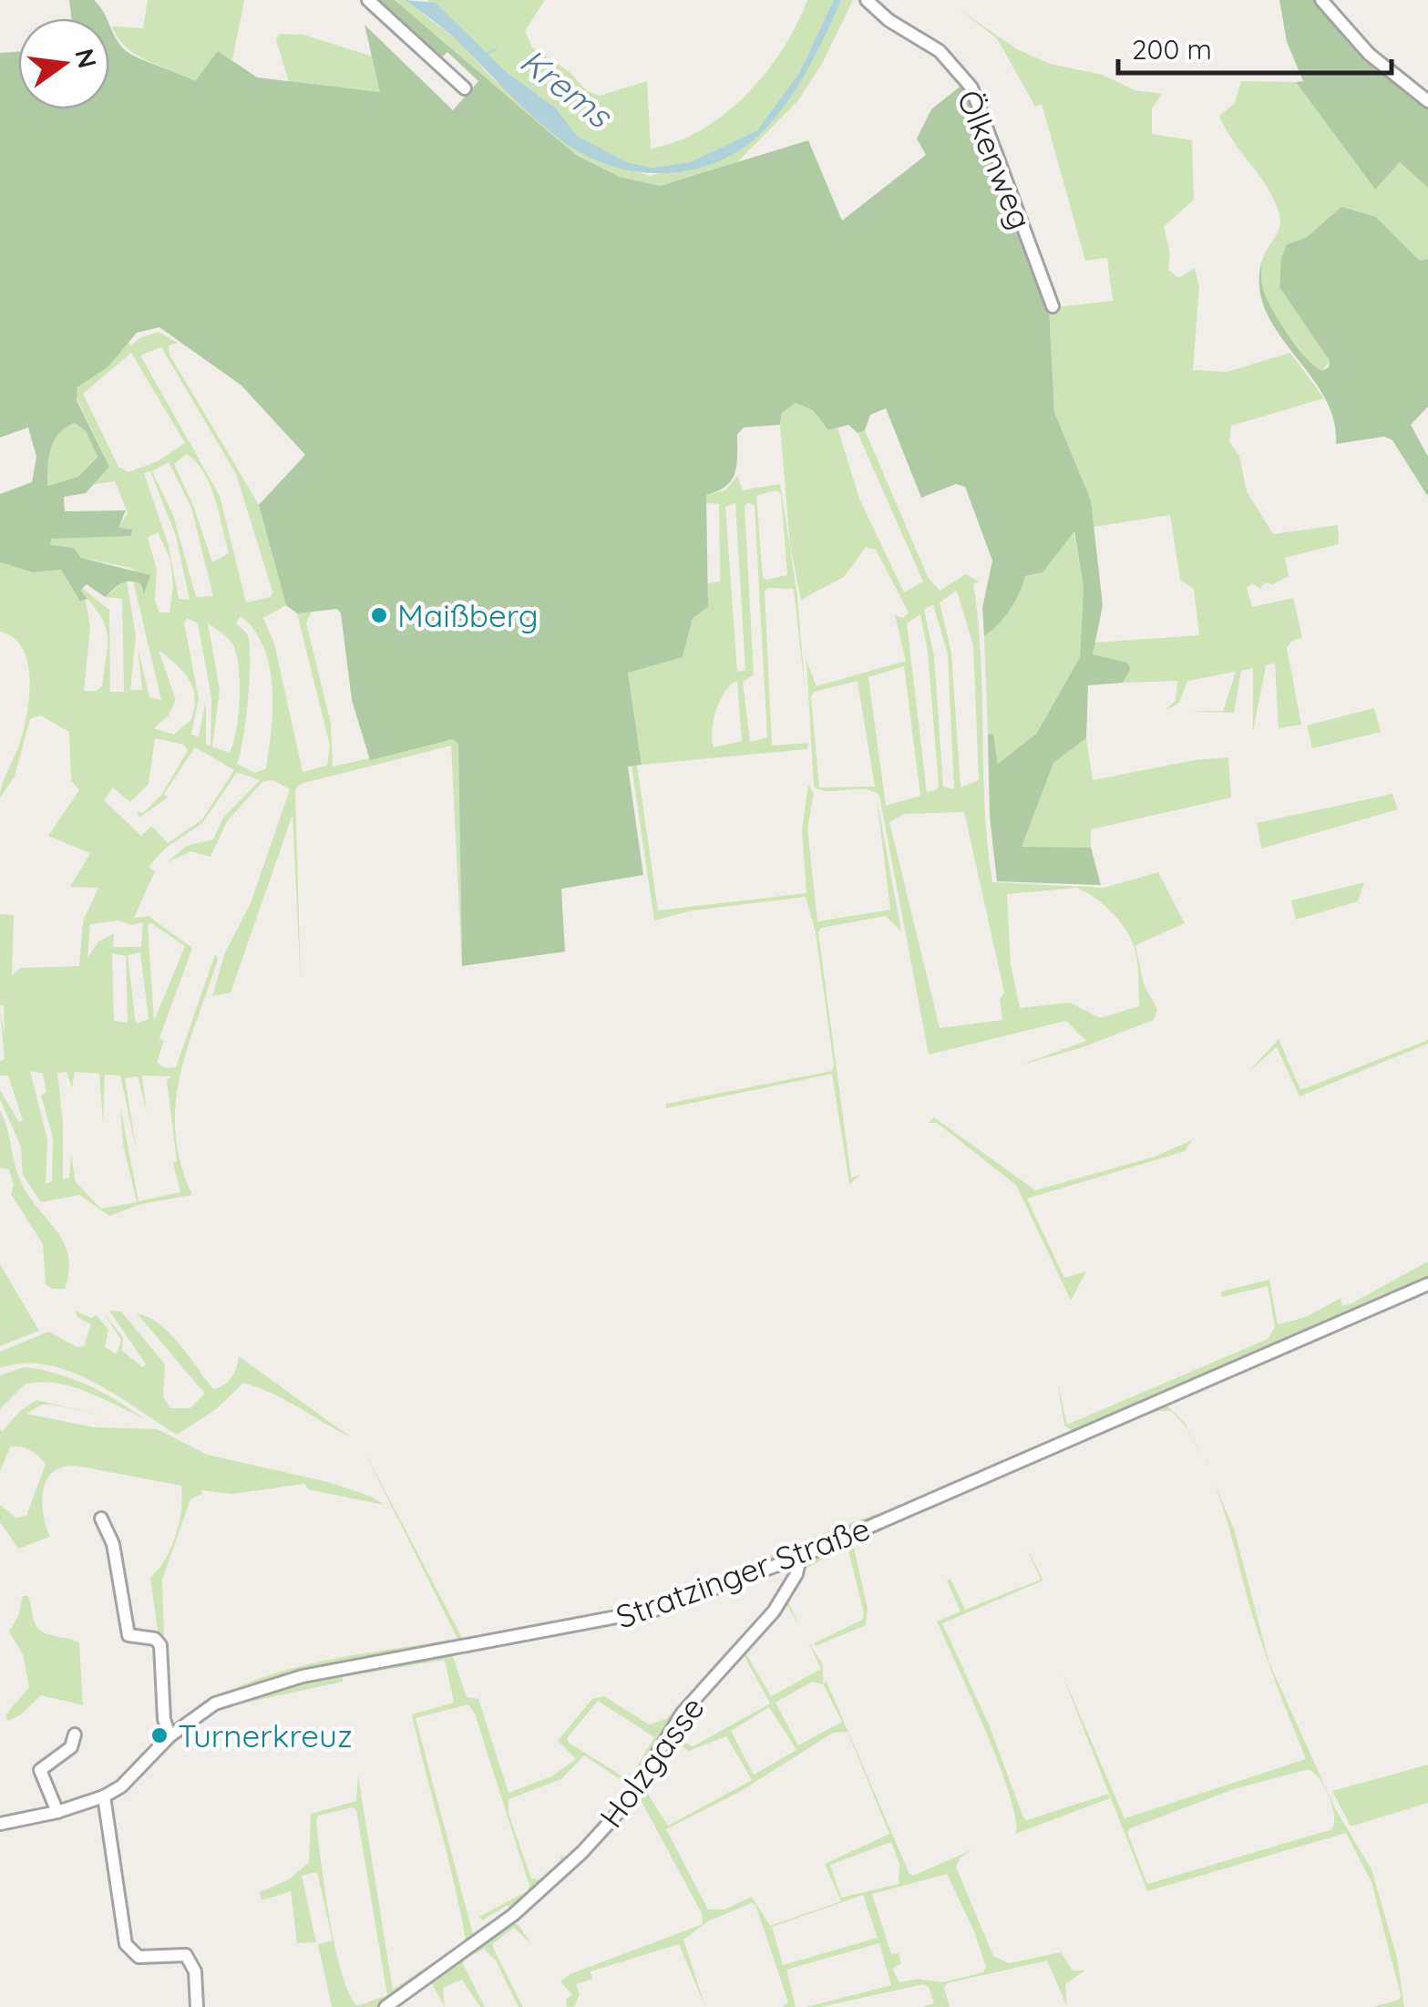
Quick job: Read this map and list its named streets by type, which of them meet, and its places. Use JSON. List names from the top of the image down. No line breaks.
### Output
{"streets":{"street":["Ölkenweg","Stratzinger Straße","Holzgasse"]},"crossings":[["Stratzinger Straße","Holzgasse"]],"water":["Krems"],"places":["Maißberg","Turnerkreuz"],"scale_bar":"200 m","north":"right"}
